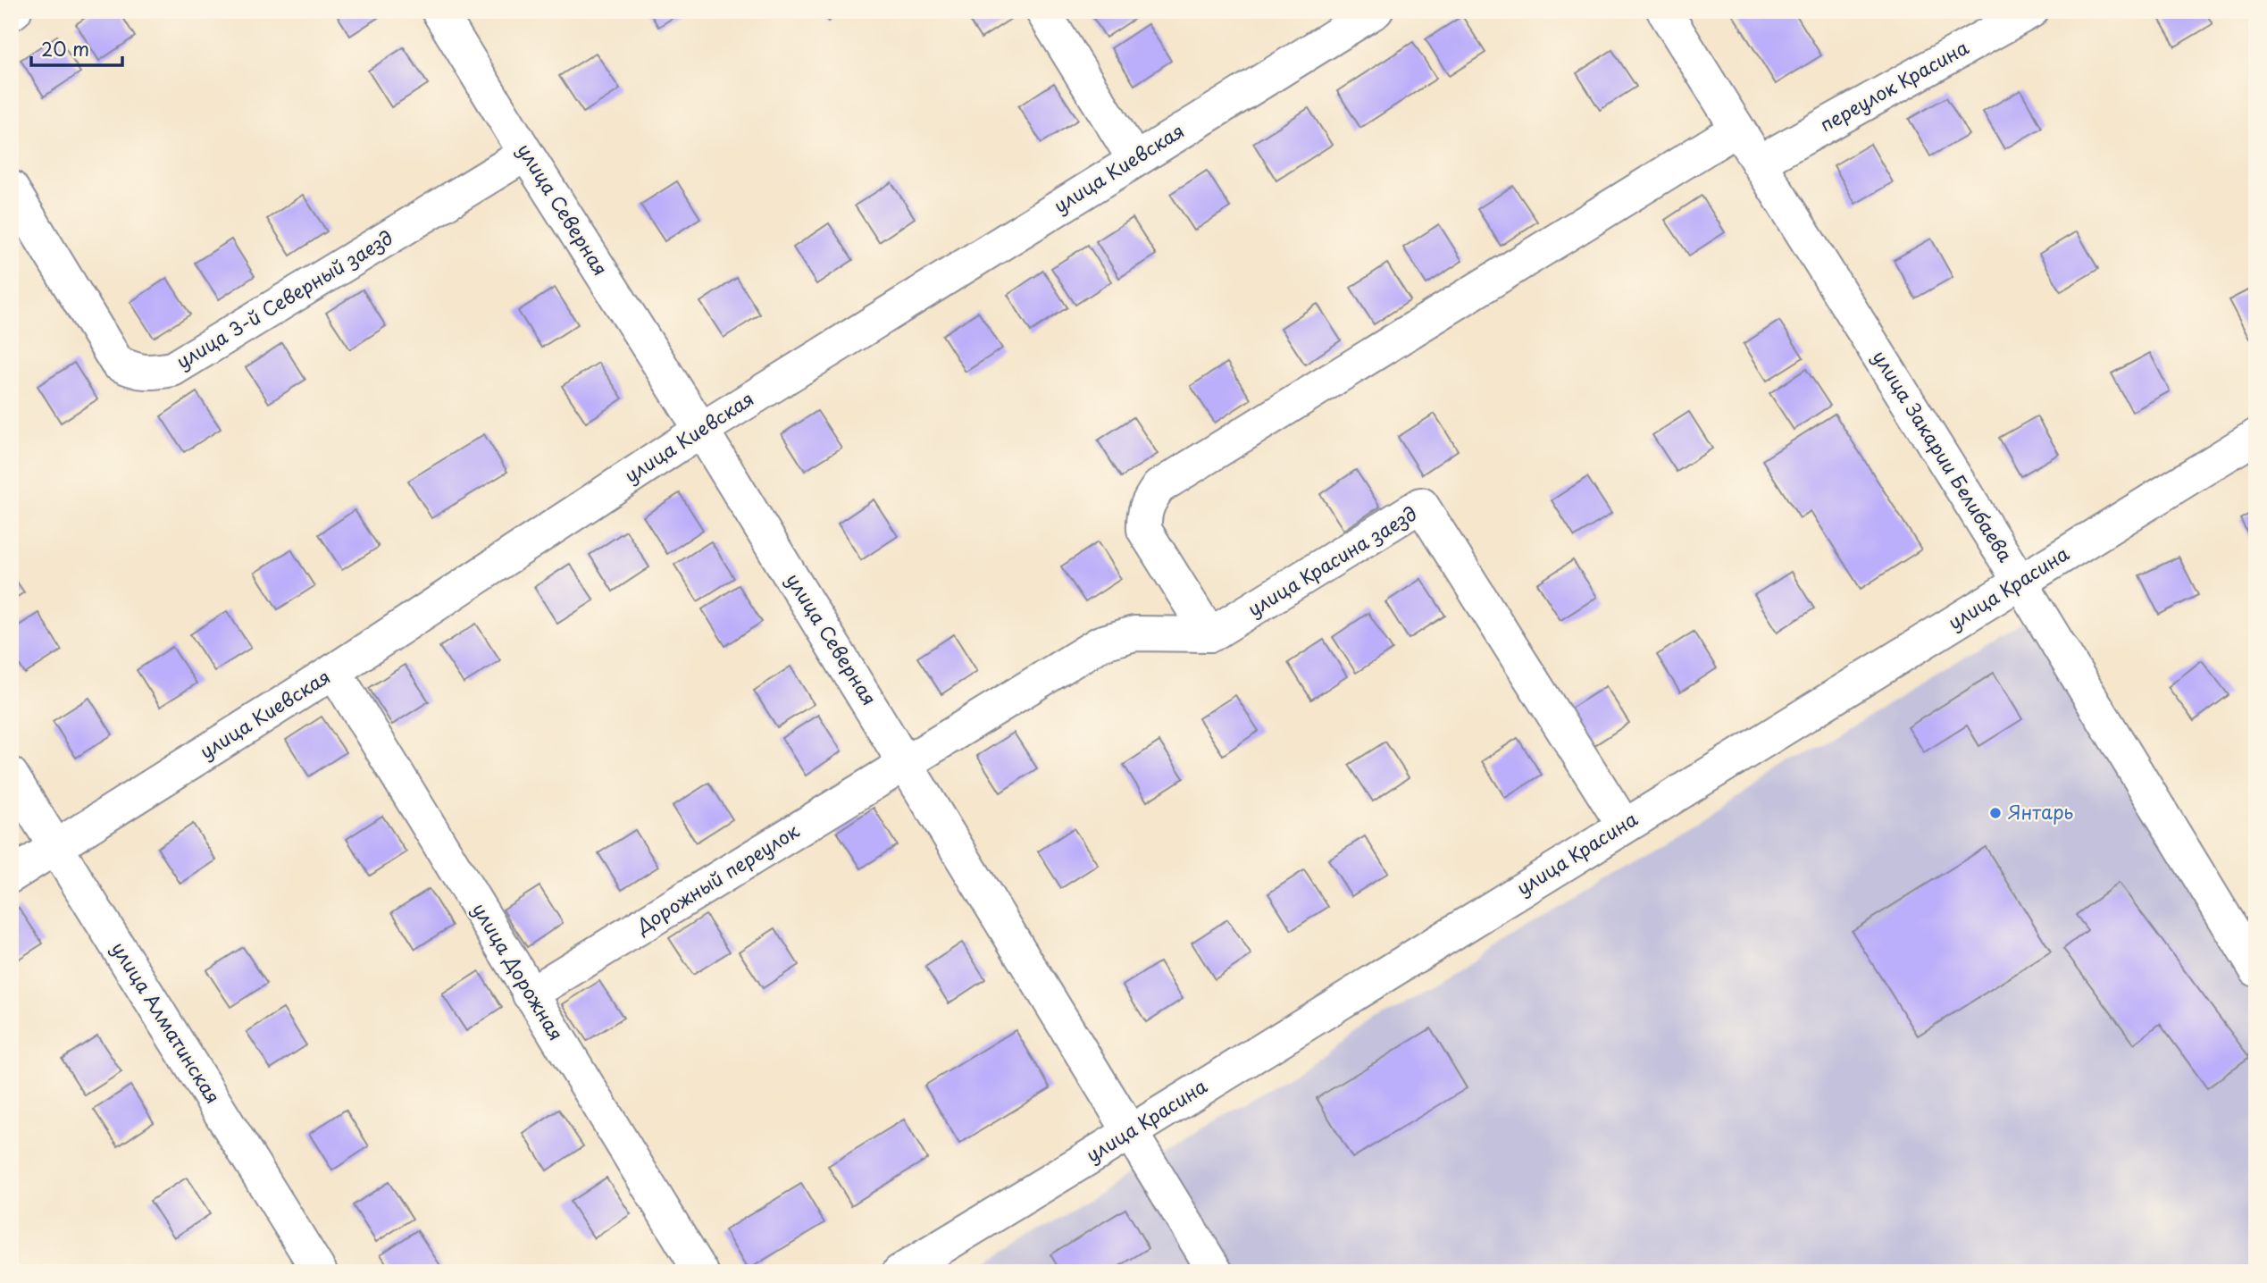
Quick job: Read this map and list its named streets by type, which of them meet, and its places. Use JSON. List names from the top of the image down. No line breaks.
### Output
{"streets":{"street":["переулок Красина","улица Киевская","улица Северная","улица 3-й Северный заезд","улица Закарии Белибаева","улица Красина заезд","улица Красина","Дорожный переулок","улица Дорожная","улица Алматинская"]},"crossings":[["переулок Красина","улица Закарии Белибаева"],["улица Киевская","улица Северная"],["улица Киевская","улица Дорожная"],["улица Киевская","улица Алматинская"],["улица Северная","улица 3-й Северный заезд"],["улица Северная","улица Красина"],["улица Северная","Дорожный переулок"],["улица Закарии Белибаева","улица Красина"],["улица Красина заезд","улица Красина"],["Дорожный переулок","улица Дорожная"]],"places":["Янтарь"],"scale_bar":"20 m"}
